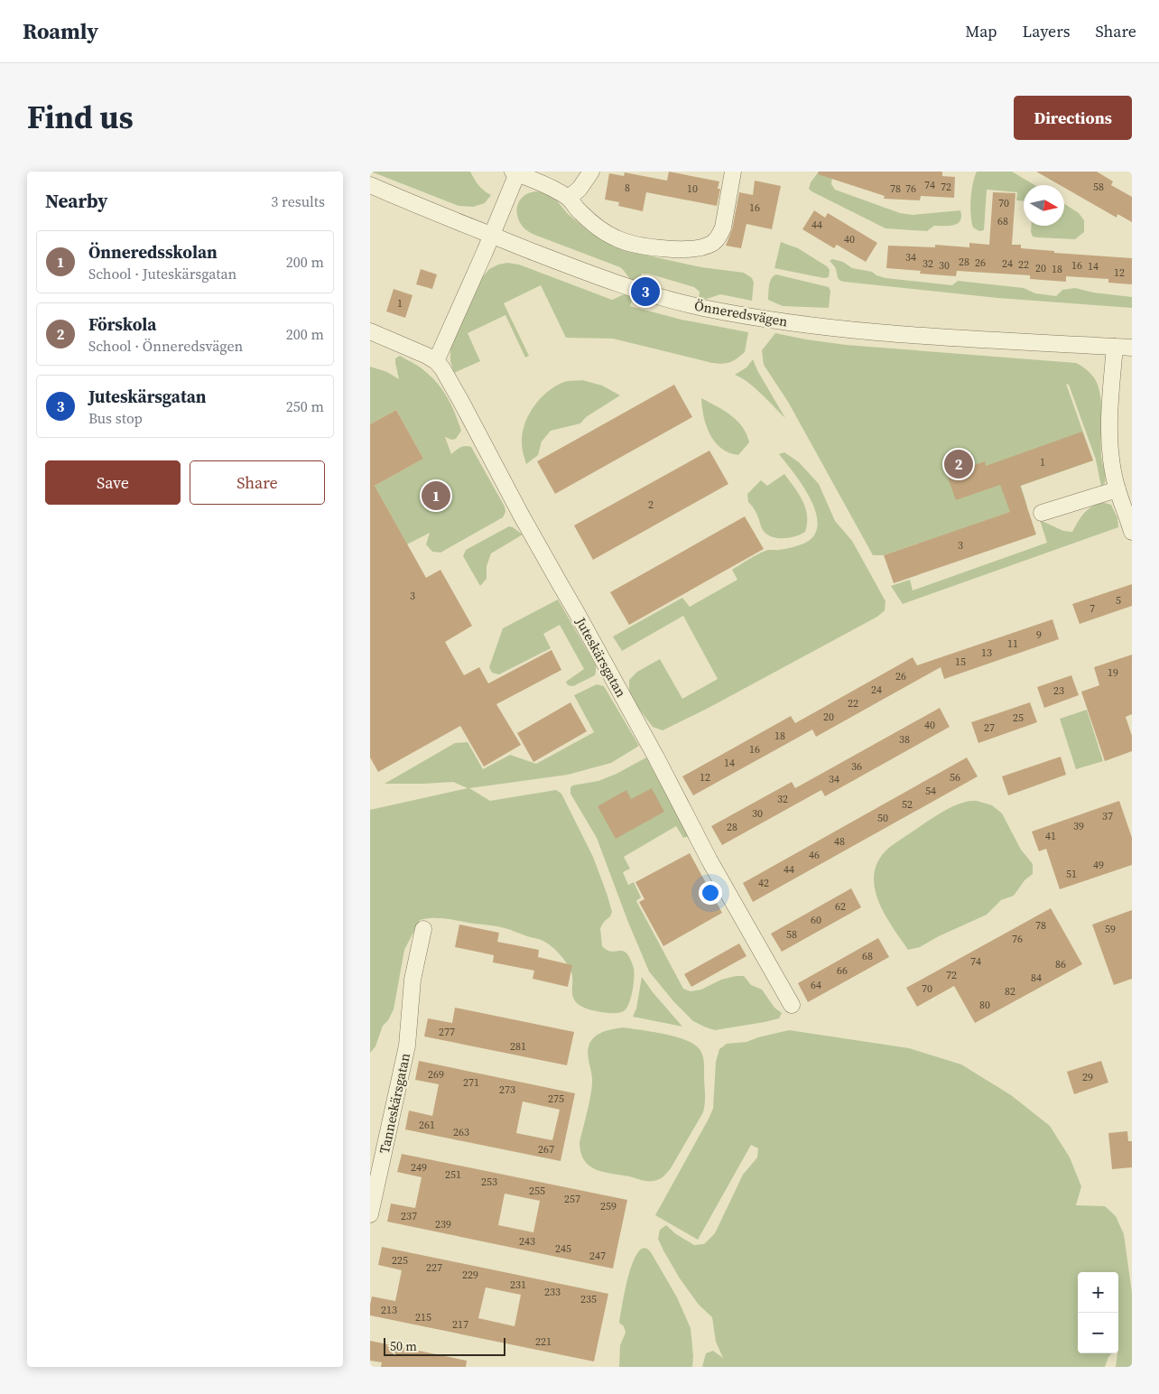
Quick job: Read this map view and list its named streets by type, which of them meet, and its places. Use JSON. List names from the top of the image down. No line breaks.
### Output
{"streets":{"street":["Önneredsvägen","Juteskärsgatan","Tanneskärsgatan"]},"house_numbers":["74","72","58","8","10","78","76","70","16","68","44","40","34","28","26","32","24","22","30","16","14","20","18","12","1","1","2","3","3","5","7","9","11","13","15","19","26","24","23","22","20","25","40","27","18","38","16","14","36","12","56","34","54","32","52","30","37","50","39","28","41","48","46","49","44","51","42","62","60","78","59","58","76","68","74","86","66","72","84","64","70","82","80","277","281","269","29","271","273","275","261","263","267","249","251","253","255","257","259","237","239","243","245","247","225","227","229","231","233","235","213","215","217","221"],"scale_bar":"50 m","north":"right","page":{"header":"Roamly","nav":["Map","Layers","Share"],"title":"Find us","buttons":["Directions",["Save","Share"]],"heading":["Nearby","3 results"],"list":[{"mark":"1","name":"Önneredsskolan","note":"School · Juteskärsgatan","value":"200 m"},{"mark":"2","name":"Förskola","note":"School · Önneredsvägen","value":"200 m"},{"mark":"3","name":"Juteskärsgatan","note":"Bus stop","value":"250 m"}],"pins":["3","2","1"],"map_buttons":["+","−"],"scale":"50 m"}}
